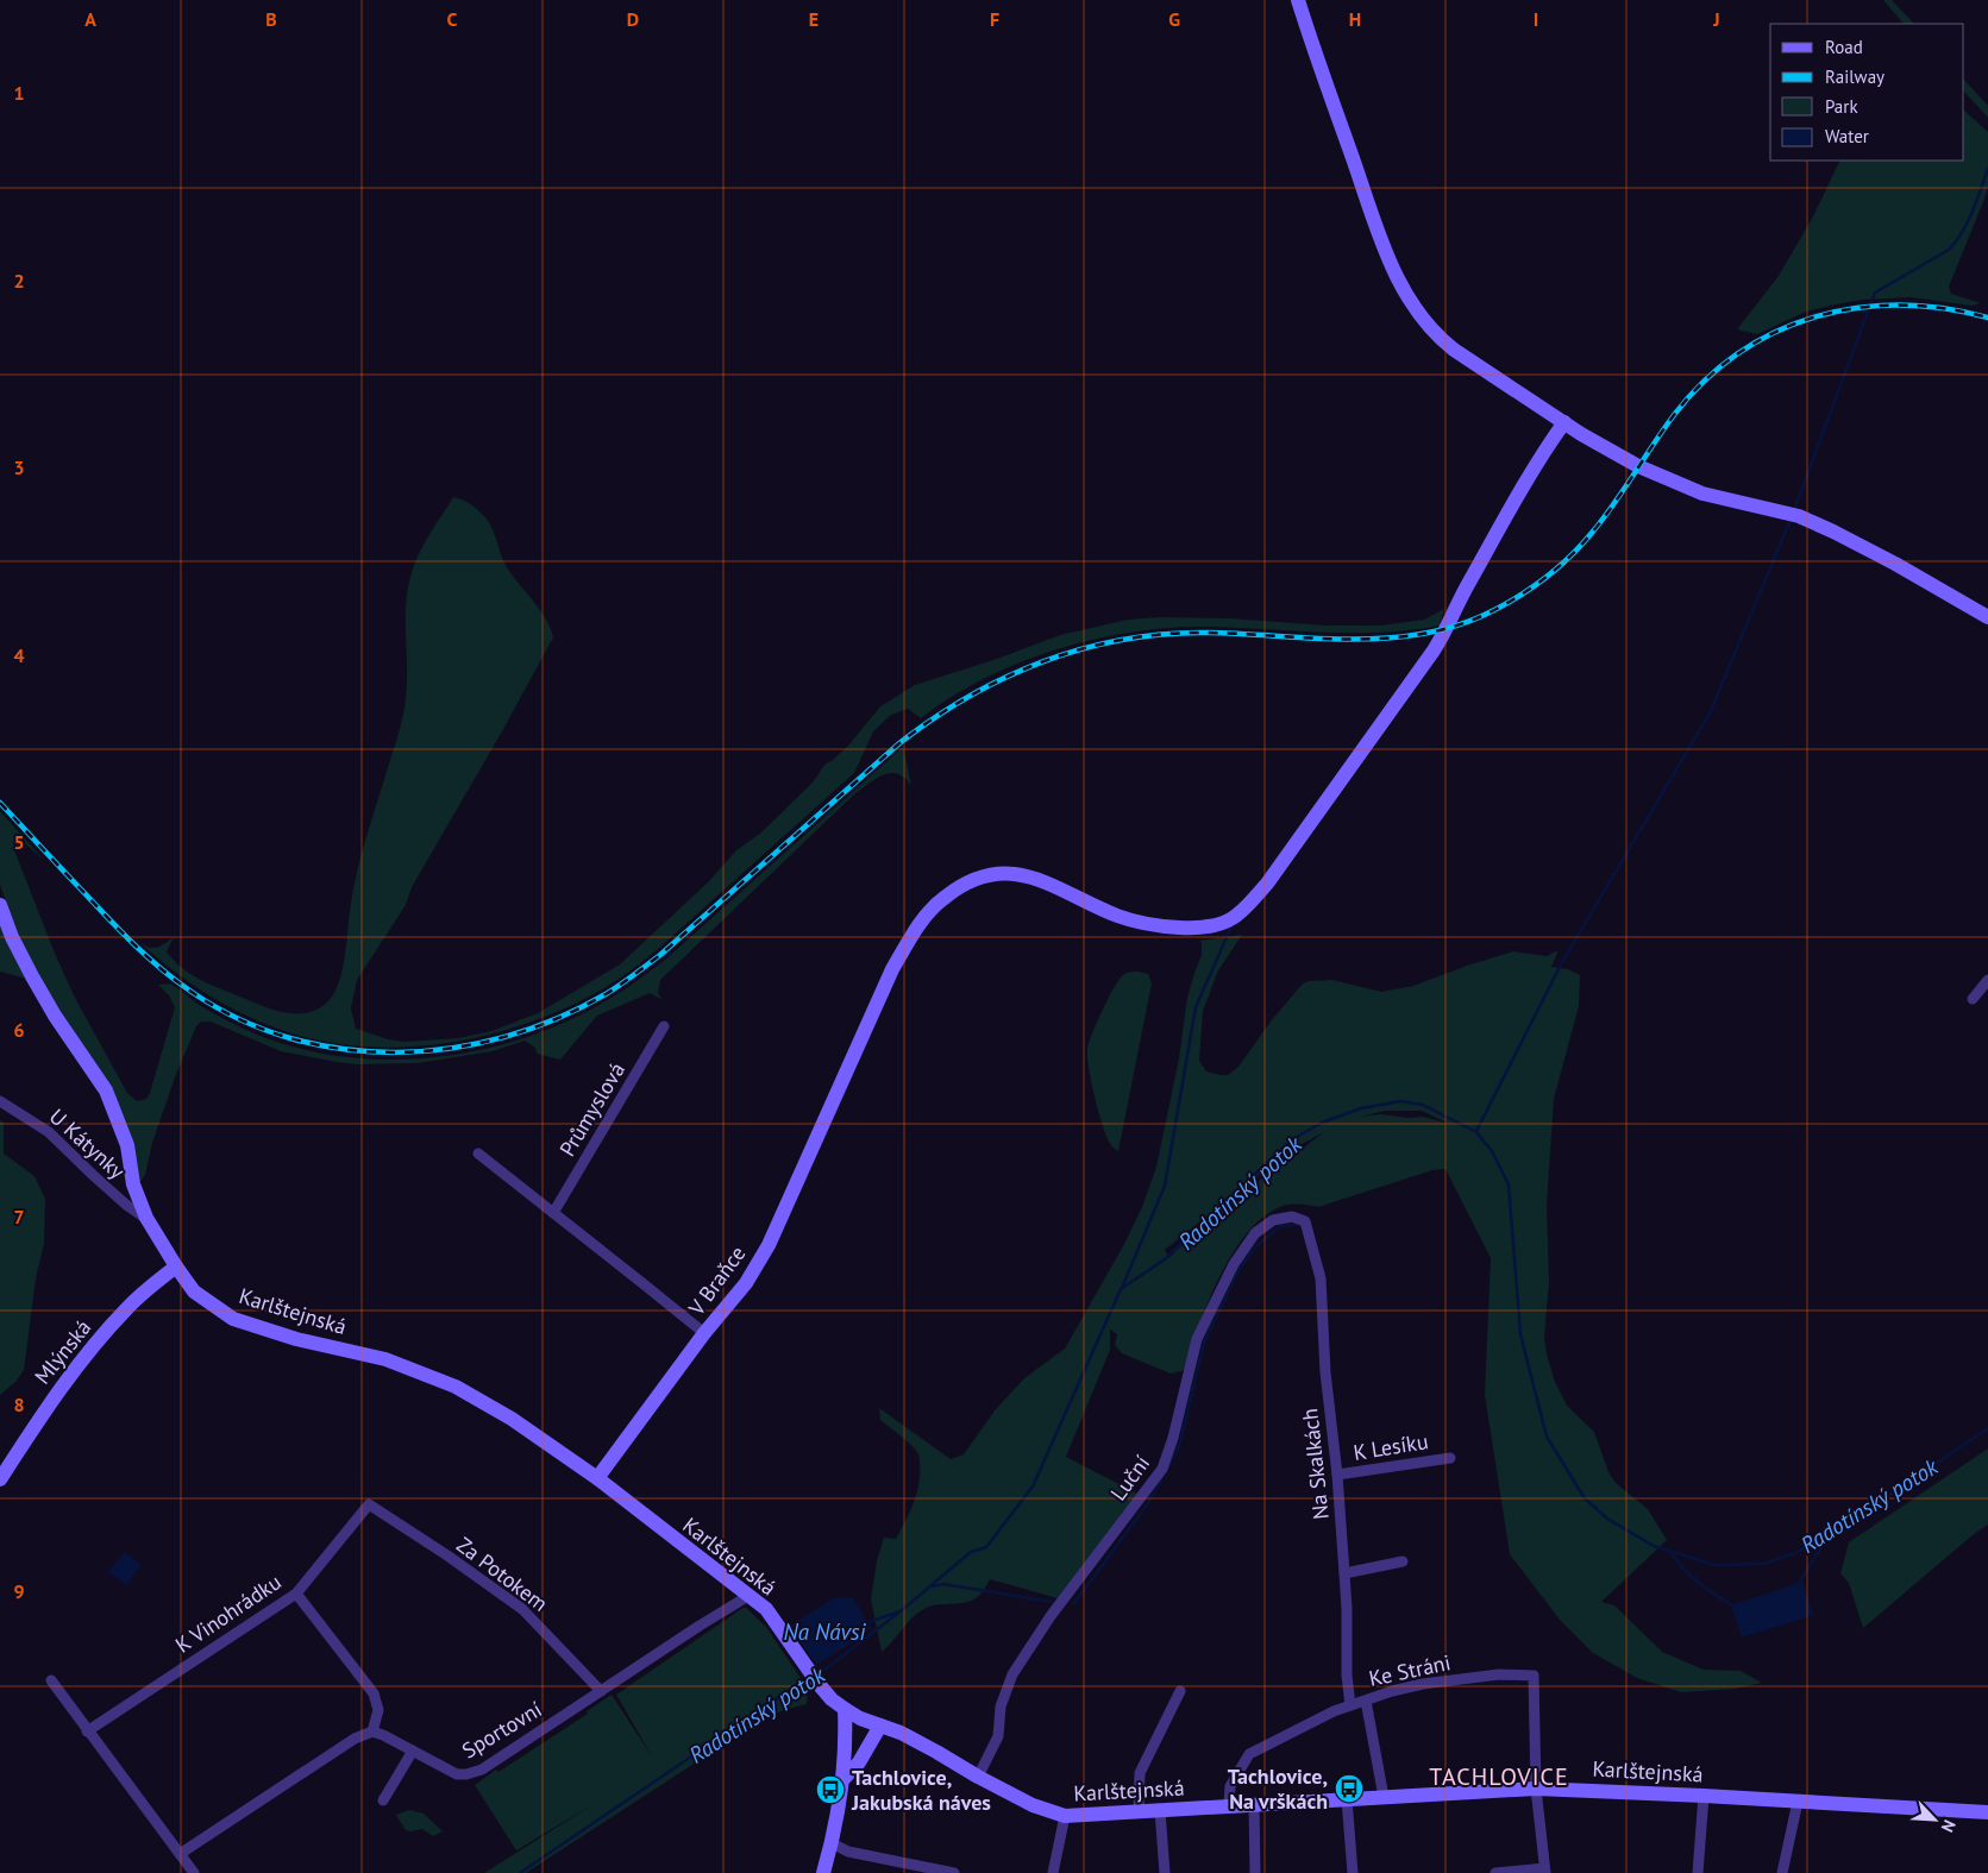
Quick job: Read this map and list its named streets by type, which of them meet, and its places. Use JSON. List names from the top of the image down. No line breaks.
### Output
{"streets":{"street":["Průmyslová","U Kátynky","V Braňce","Karlštejnská","Mlýnská","K Lesíku","Na Skalkách","Luční","Za Potokem","K Vinohrádku","Ke Stráni","Sportovní"]},"crossings":[["U Kátynky","Karlštejnská"],["V Braňce","Karlštejnská"],["Karlštejnská","Mlýnská"],["Karlštejnská","Luční"],["Karlštejnská","Ke Stráni"],["Karlštejnská","Sportovní"],["K Lesíku","Na Skalkách"],["Na Skalkách","Luční"],["Na Skalkách","Ke Stráni"],["Za Potokem","K Vinohrádku"],["Za Potokem","Sportovní"]],"districts":["TACHLOVICE"],"water":["Radotínský potok","Na Návsi"],"places":{"bus stop":["Tachlovice, Na vrškách","Tachlovice, Jakubská náves"]},"legend":["Road","Railway","Park","Water"],"north":"bottom right","grid":{"columns":["A","B","C","D","E","F","G","H","I","J"],"rows":["1","2","3","4","5","6","7","8","9"]}}
